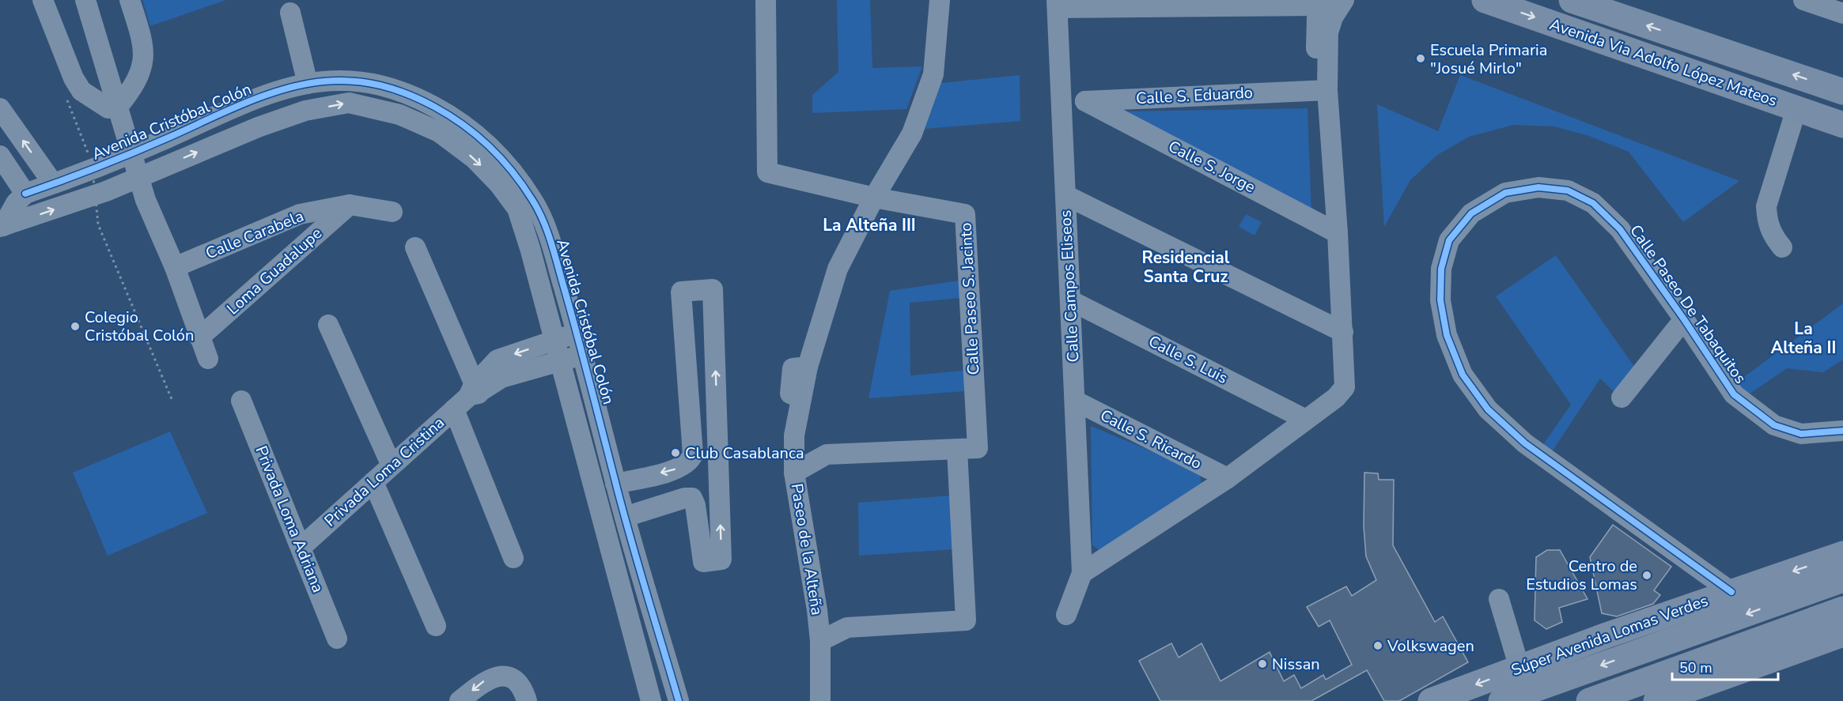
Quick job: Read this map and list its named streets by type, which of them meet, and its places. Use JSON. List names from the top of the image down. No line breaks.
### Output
{"streets":{"main road":["Avenida Via Adolfo López Mateos","Súper Avenida Lomas Verdes"],"street":["Calle S. Eduardo","Avenida Cristóbal Colón","Calle S. Jorge","Calle Carabela","Loma Guadalupe","Calle Campos Eliseos","Calle Paseo S. Jacinto","Calle Paseo De Tabaquitos","Calle S. Luis","Calle S. Ricardo","Privada Loma Cristina","Privada Loma Adriana","Paseo de la Alteña"]},"crossings":[["Calle S. Eduardo","Calle S. Jorge"],["Calle S. Eduardo","Calle Campos Eliseos"],["Avenida Cristóbal Colón","Privada Loma Cristina"],["Calle Carabela","Loma Guadalupe"],["Calle Campos Eliseos","Calle S. Luis"],["Calle Campos Eliseos","Calle S. Ricardo"],["Calle Paseo S. Jacinto","Paseo de la Alteña"],["Calle Paseo De Tabaquitos","Súper Avenida Lomas Verdes"],["Privada Loma Cristina","Privada Loma Adriana"]],"districts":["La Alteña III","Residencial Santa Cruz","La Alteña II"],"places":["Escuela Primaria \"Josué Mirlo\"","Colegio Cristóbal Colón","Club Casablanca","Centro de Estudios Lomas","Volkswagen","Nissan"],"scale_bar":"50 m"}
